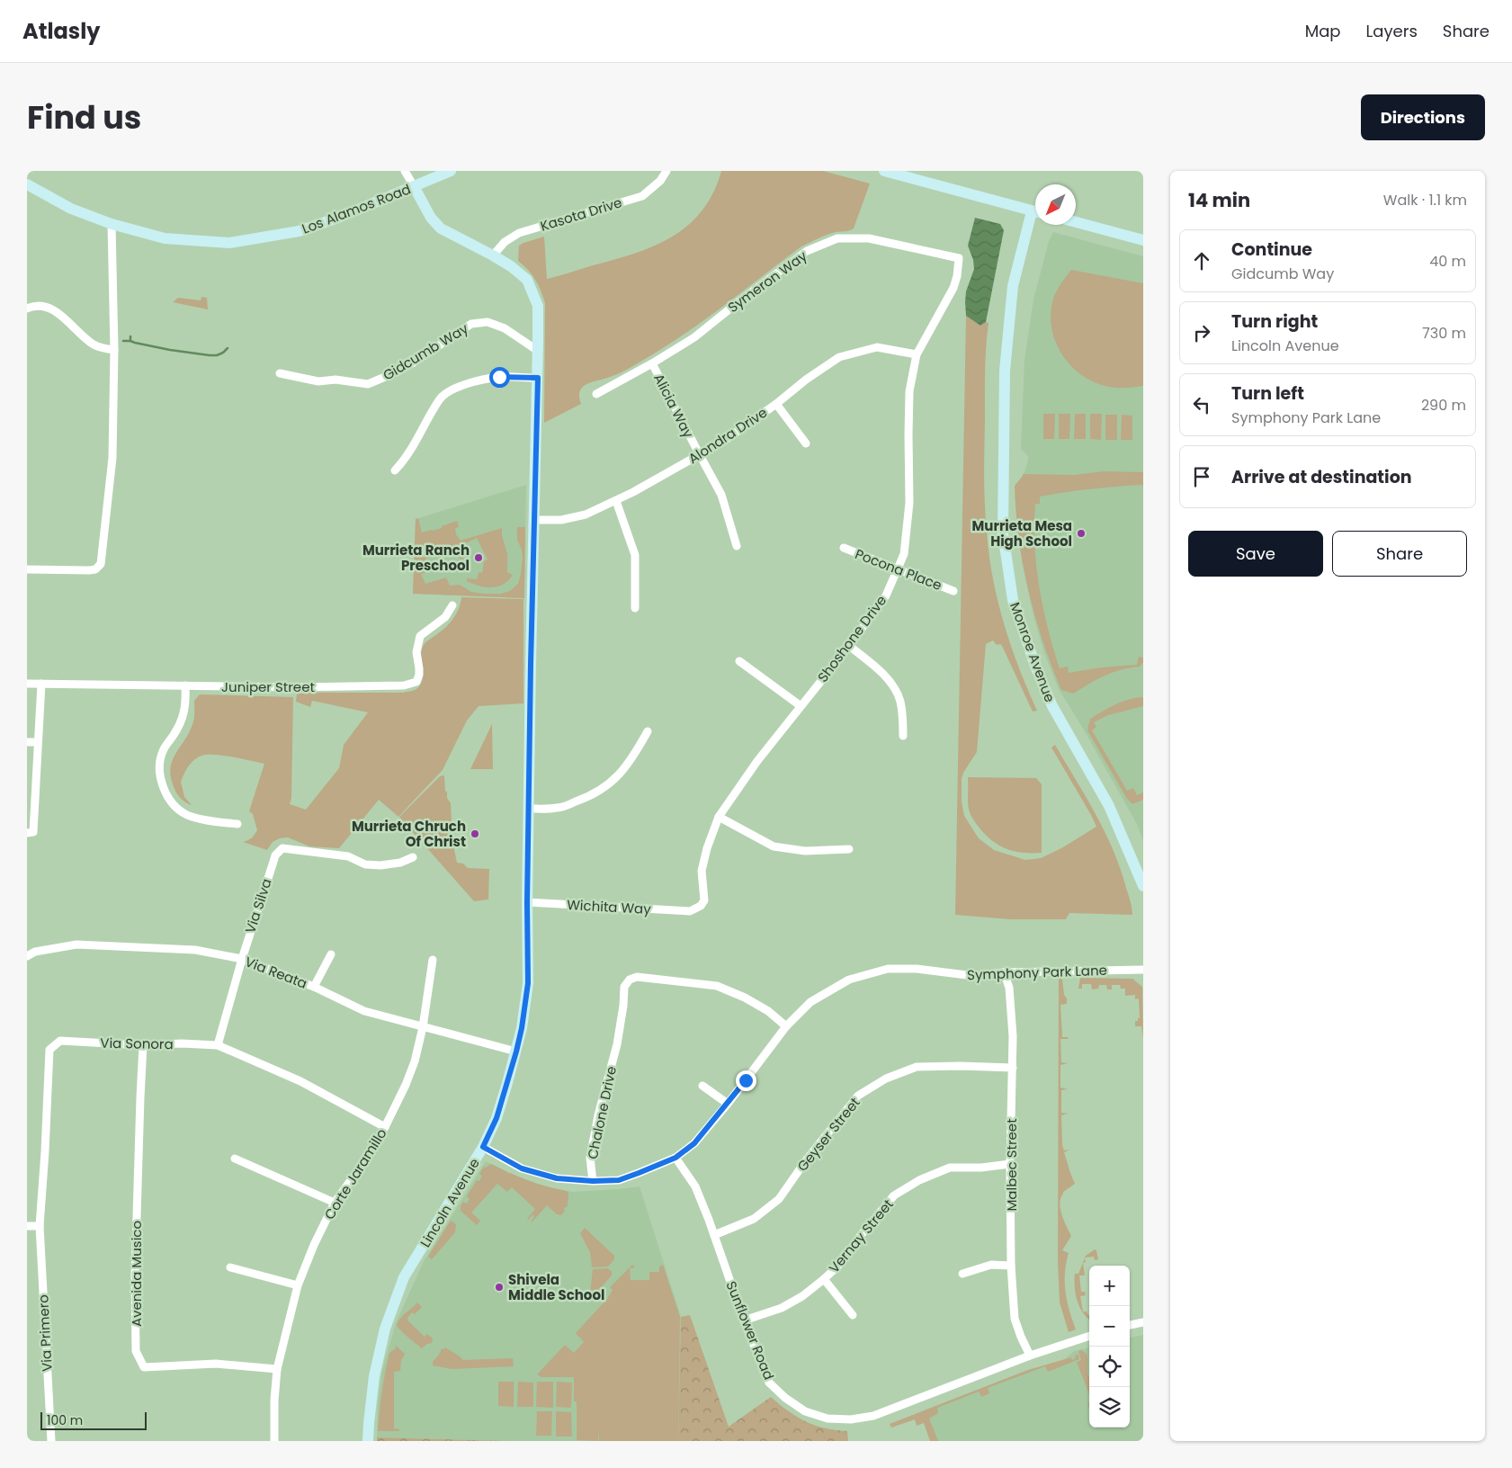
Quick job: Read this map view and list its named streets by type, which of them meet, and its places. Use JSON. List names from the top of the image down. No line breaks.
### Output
{"streets":{"street":["Los Alamos Road","Kasota Drive","Symeron Way","Gidcumb Way","Alicia Way","Alondra Drive","Pocona Place","Shoshone Drive","Monroe Avenue","Juniper Street","Via Silva","Wichita Way","Via Reata","Symphony Park Lane","Via Sonora","Chalone Drive","Geyser Street","Malbec Street","Corte Jaramillo","Lincoln Avenue","Vernay Street","Avenida Musico","Sunflower Road","Via Primero"]},"crossings":[["Los Alamos Road","Lincoln Avenue"],["Kasota Drive","Lincoln Avenue"],["Symeron Way","Alicia Way"],["Symeron Way","Shoshone Drive"],["Gidcumb Way","Lincoln Avenue"],["Alicia Way","Alondra Drive"],["Alondra Drive","Shoshone Drive"],["Alondra Drive","Lincoln Avenue"],["Pocona Place","Shoshone Drive"],["Shoshone Drive","Wichita Way"],["Via Silva","Via Reata"],["Via Silva","Via Sonora"],["Wichita Way","Lincoln Avenue"],["Via Reata","Corte Jaramillo"],["Via Reata","Lincoln Avenue"],["Symphony Park Lane","Chalone Drive"],["Symphony Park Lane","Malbec Street"],["Symphony Park Lane","Lincoln Avenue"],["Symphony Park Lane","Sunflower Road"],["Via Sonora","Corte Jaramillo"],["Via Sonora","Avenida Musico"],["Via Sonora","Via Primero"],["Geyser Street","Malbec Street"],["Geyser Street","Sunflower Road"],["Malbec Street","Vernay Street"],["Malbec Street","Sunflower Road"],["Corte Jaramillo","Avenida Musico"],["Vernay Street","Sunflower Road"]],"places":["Murrieta Mesa High School","Murrieta Ranch Preschool","Murrieta Chruch Of Christ","Shivela Middle School"],"scale_bar":"100 m","north":"bottom left","page":{"header":"Atlasly","nav":["Map","Layers","Share"],"title":"Find us","buttons":["Directions",["Save","Share"]],"heading":["14 min","Walk · 1.1 km"],"list":[["Continue","Gidcumb Way","40 m"],["Turn right","Lincoln Avenue","730 m"],["Turn left","Symphony Park Lane","290 m"],"Arrive at destination"],"map_buttons":["+","−"],"scale":"100 m"}}
